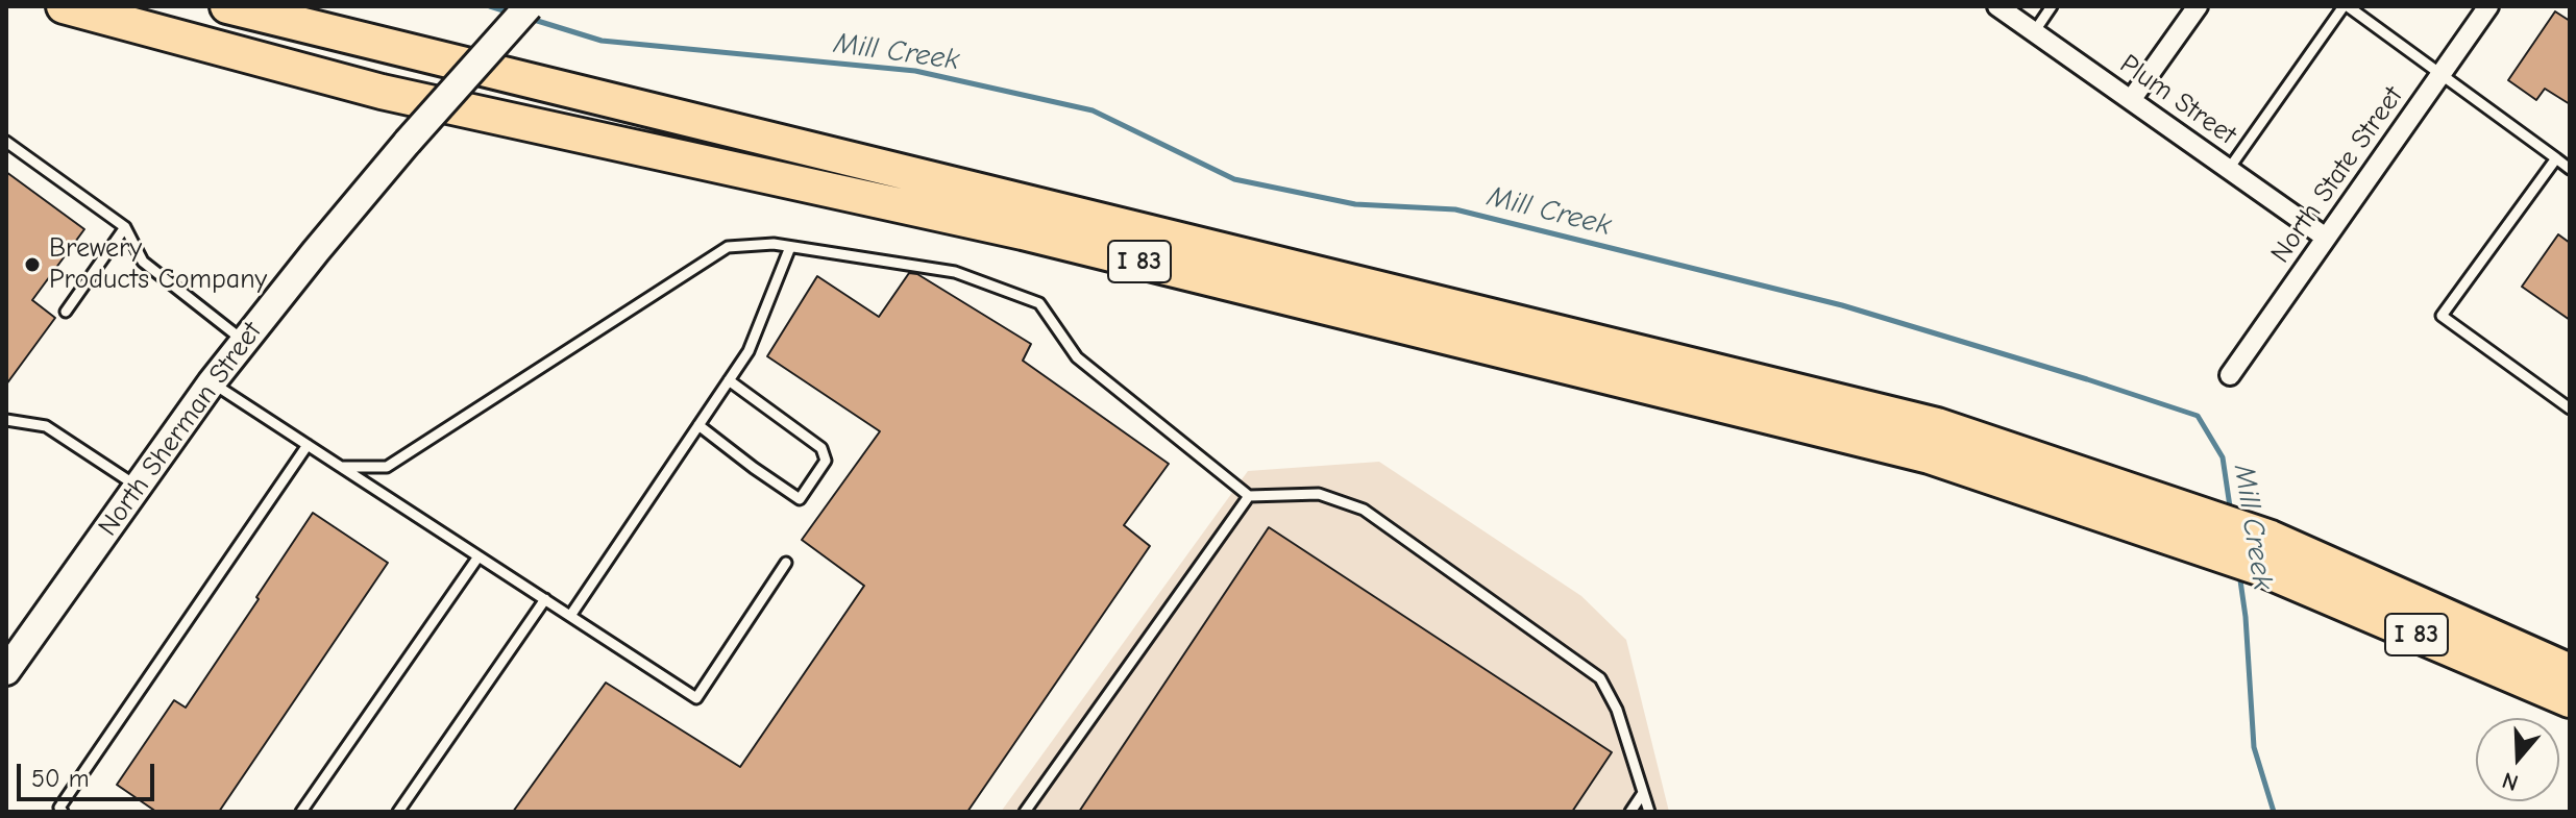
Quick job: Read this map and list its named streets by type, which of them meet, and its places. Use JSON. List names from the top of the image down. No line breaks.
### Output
{"streets":{"highway":["I 83"],"main road":["North Sherman Street"],"street":["Plum Street","North State Street"]},"crossings":[["Plum Street","North State Street"]],"water":["Mill Creek"],"places":["Brewery Products Company"],"scale_bar":"50 m","north":"bottom"}
